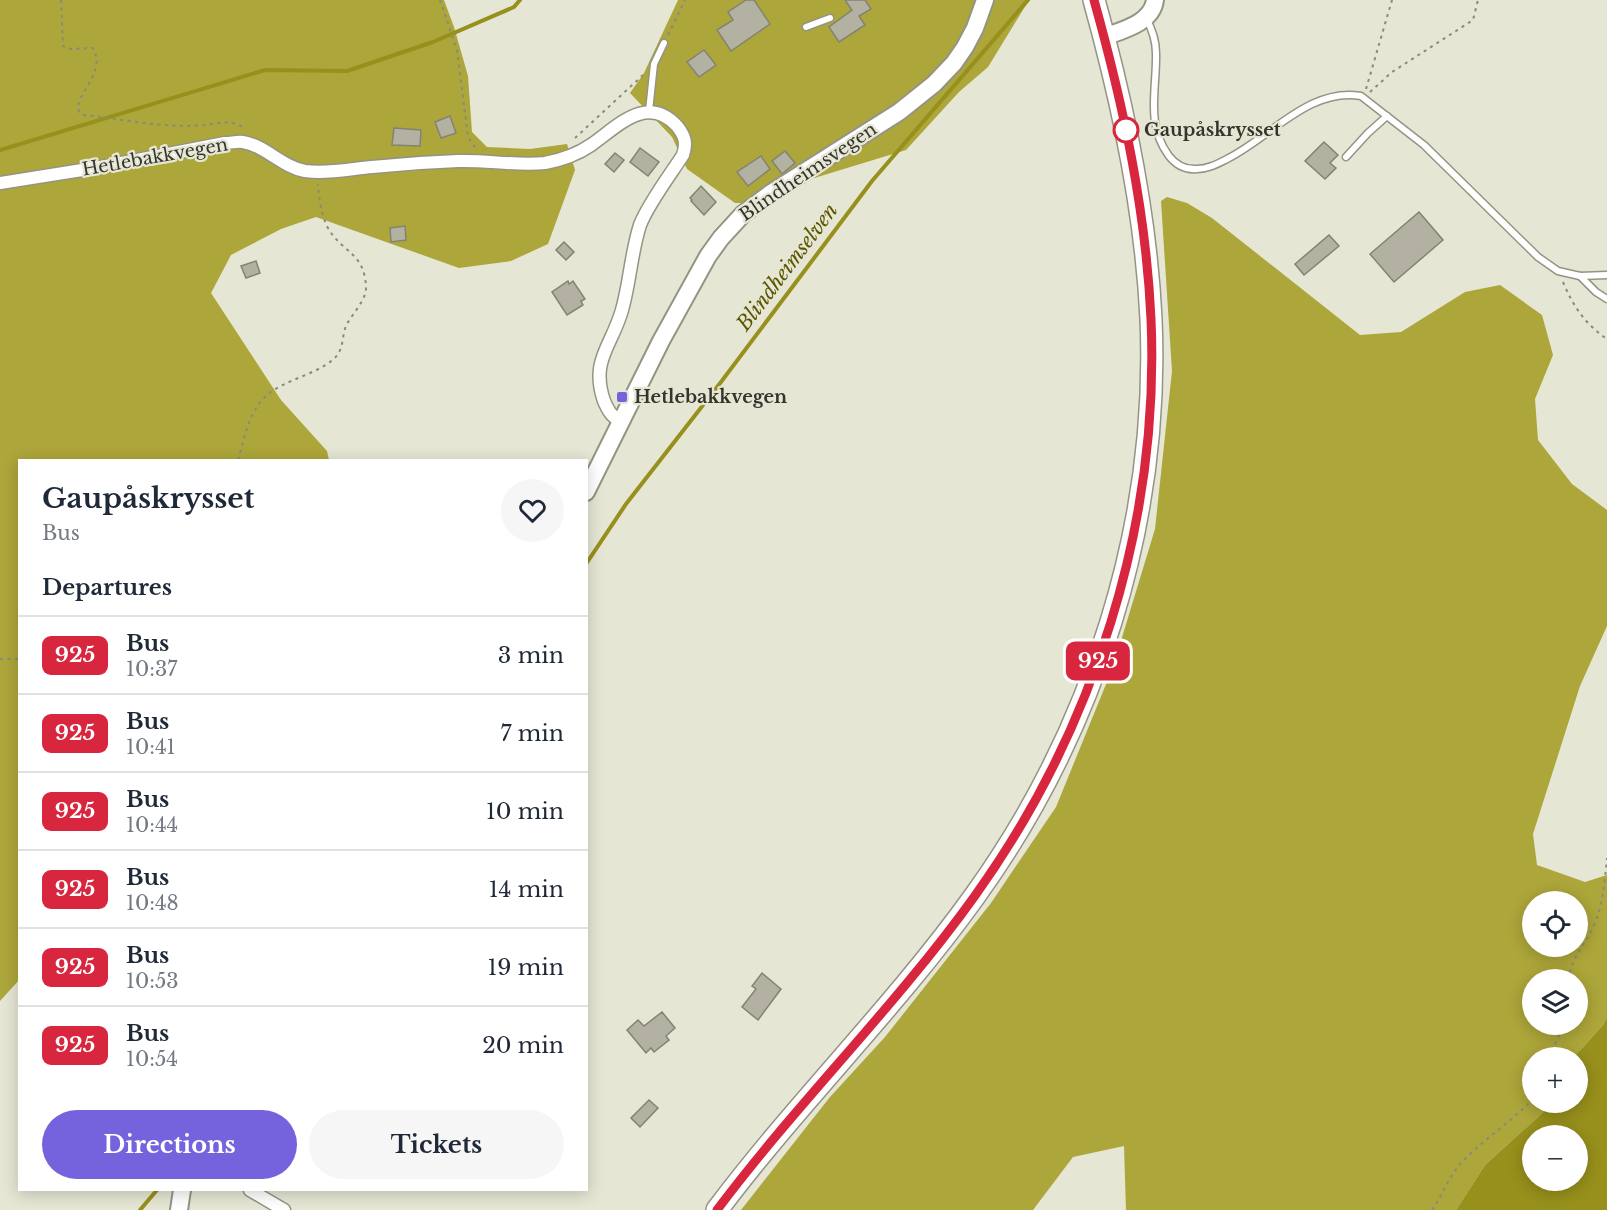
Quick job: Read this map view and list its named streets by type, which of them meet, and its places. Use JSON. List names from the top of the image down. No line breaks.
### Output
{"streets":{"street":["Hetlebakkvegen","Blindheimsvegen"]},"water":["Blindheimselven"],"places":{"other":["Gaupåskrysset"],"transit":["Hetlebakkvegen"]},"lines":["bus line 925"],"page":{"on_map":"925","heading":[["Gaupåskrysset","Bus"],"Departures"],"list":[{"mark":"925","name":"Bus","note":"10:37","value":"3 min"},{"mark":"925","name":"Bus","note":"10:41","value":"7 min"},{"mark":"925","name":"Bus","note":"10:44","value":"10 min"},{"mark":"925","name":"Bus","note":"10:48","value":"14 min"},{"mark":"925","name":"Bus","note":"10:53","value":"19 min"},{"mark":"925","name":"Bus","note":"10:54","value":"20 min"}],"map_buttons":["+","−"],"buttons":["Directions","Tickets"]}}
